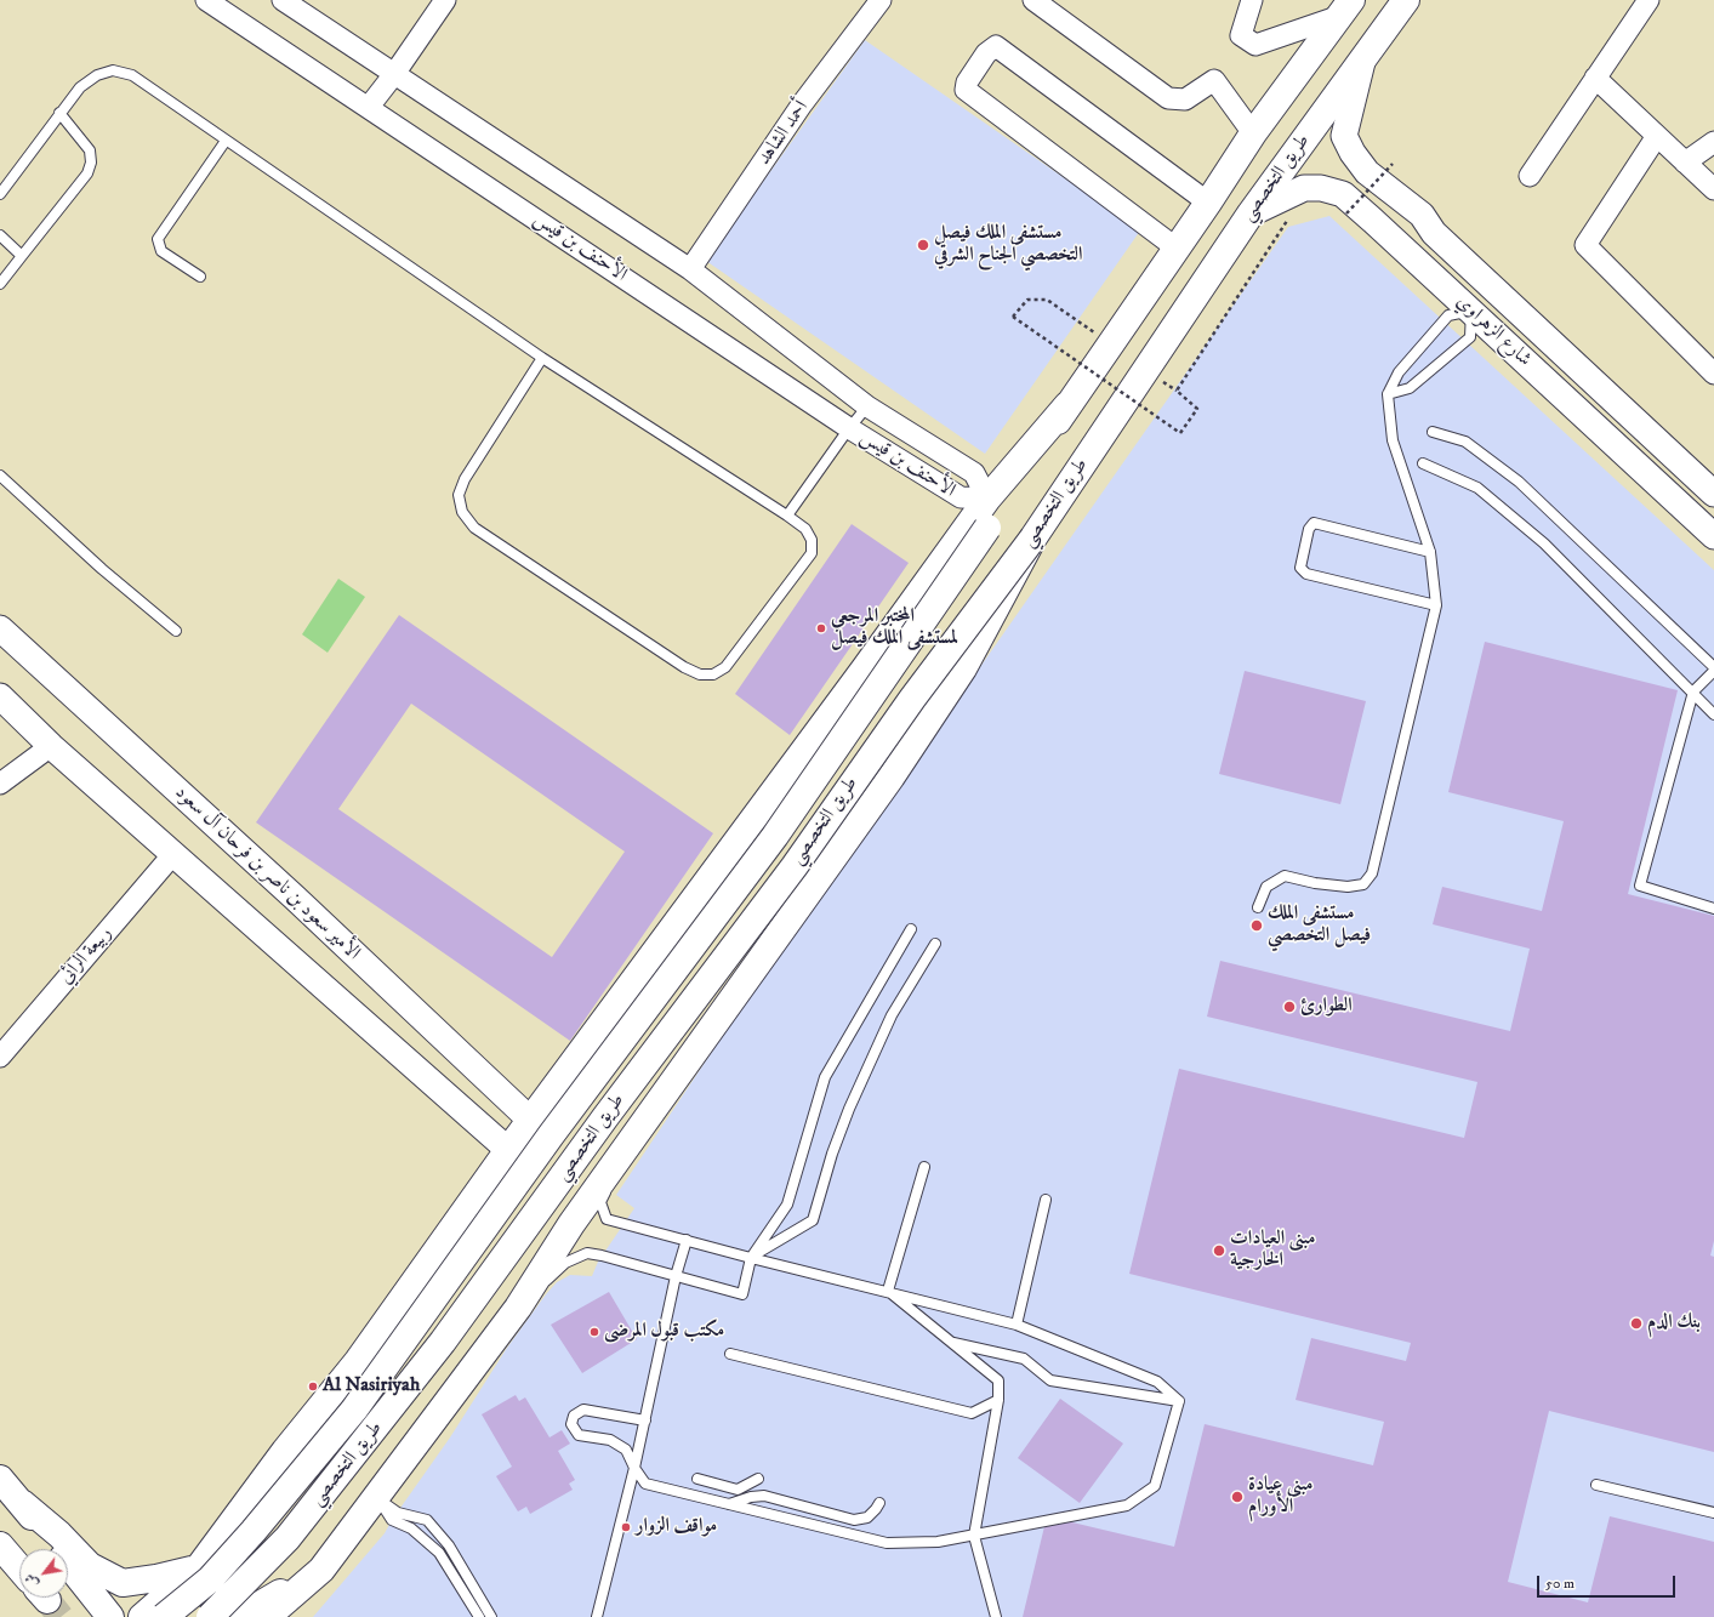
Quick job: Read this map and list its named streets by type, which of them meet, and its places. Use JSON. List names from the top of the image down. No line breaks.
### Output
{"streets":{"main road":["طريق التخصصي"],"street":["أحمد الشاهد","الأحنف بن قيس","شارع الزهراوي","الأمير سعود بن ناصر بن فرحان آل سعود","ربيعة الرائي"]},"crossings":[["أحمد الشاهد","الأحنف بن قيس"],["طريق التخصصي","شارع الزهراوي"]],"places":["مستشفى الملك فيصل التخصصي الجناح الشرقي","المختبر المرجعي لمستشفى الملك فيصل","مستشفى الملك فيصل التخصصي","الطوارئ","مبنى العيادات الخارجية","بنك الدم","مكتب قبول المرضى","Al Nasiriyah","مبنى عيادة الأورام","مواقف الزوار"],"scale_bar":"50 m","north":"bottom left"}
